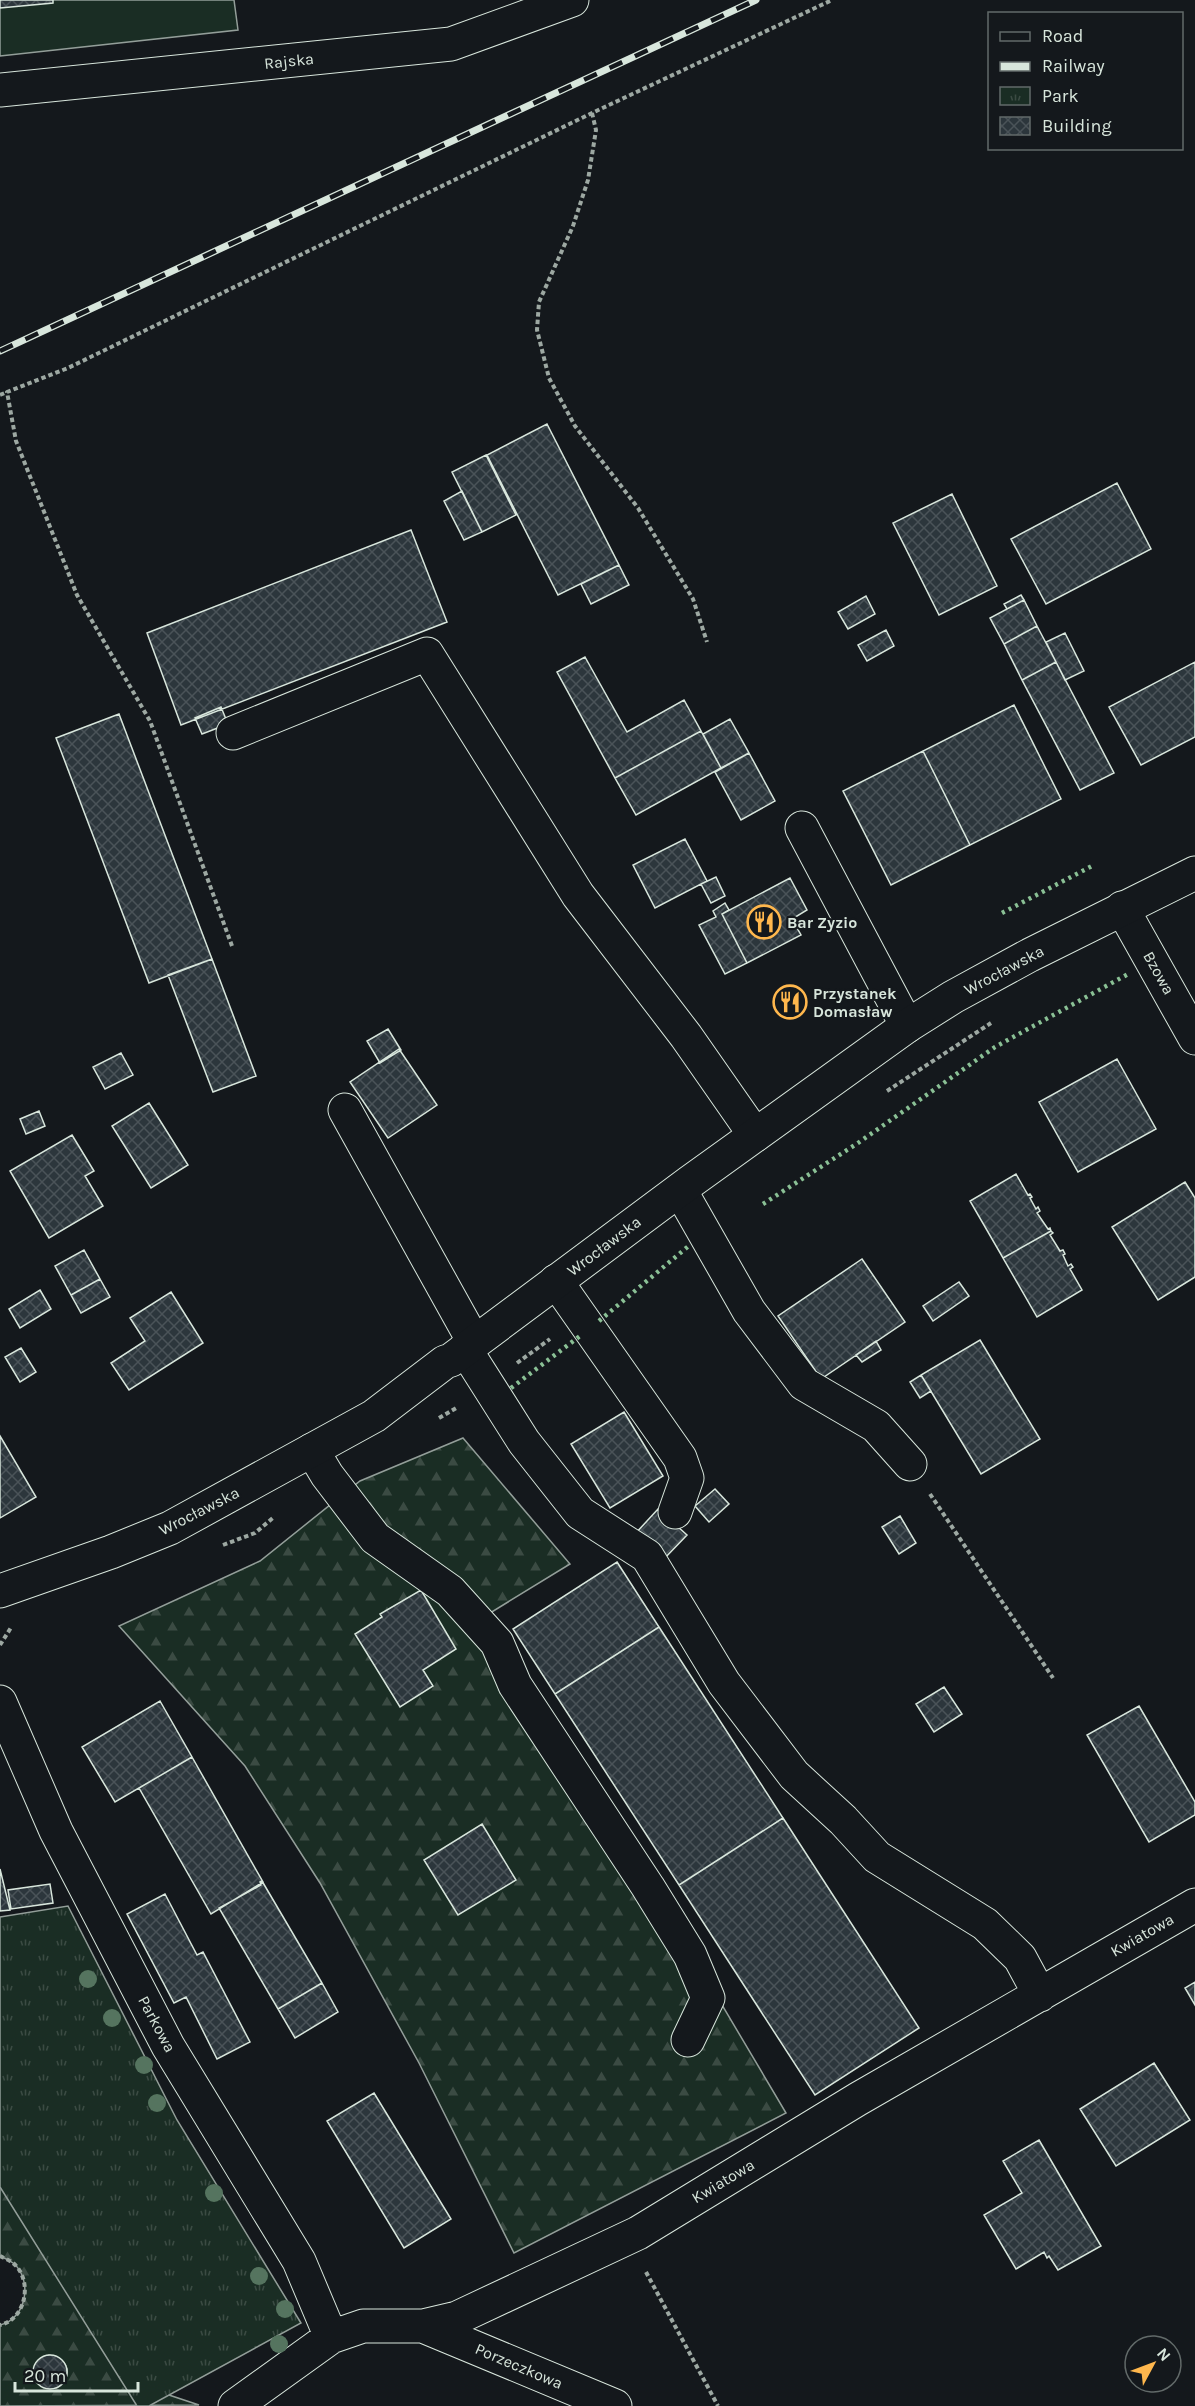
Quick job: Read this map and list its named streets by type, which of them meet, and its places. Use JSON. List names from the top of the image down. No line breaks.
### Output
{"streets":{"street":["Rajska","Wrocławska","Bzowa","Kwiatowa","Parkowa","Porzeczkowa"]},"crossings":[["Wrocławska","Bzowa"],["Kwiatowa","Parkowa"],["Kwiatowa","Porzeczkowa"]],"places":{"restaurant":["Bar Zyzio","Przystanek Domasław"]},"legend":["Road","Railway","Park","Building"],"scale_bar":"20 m","north":"top right"}
